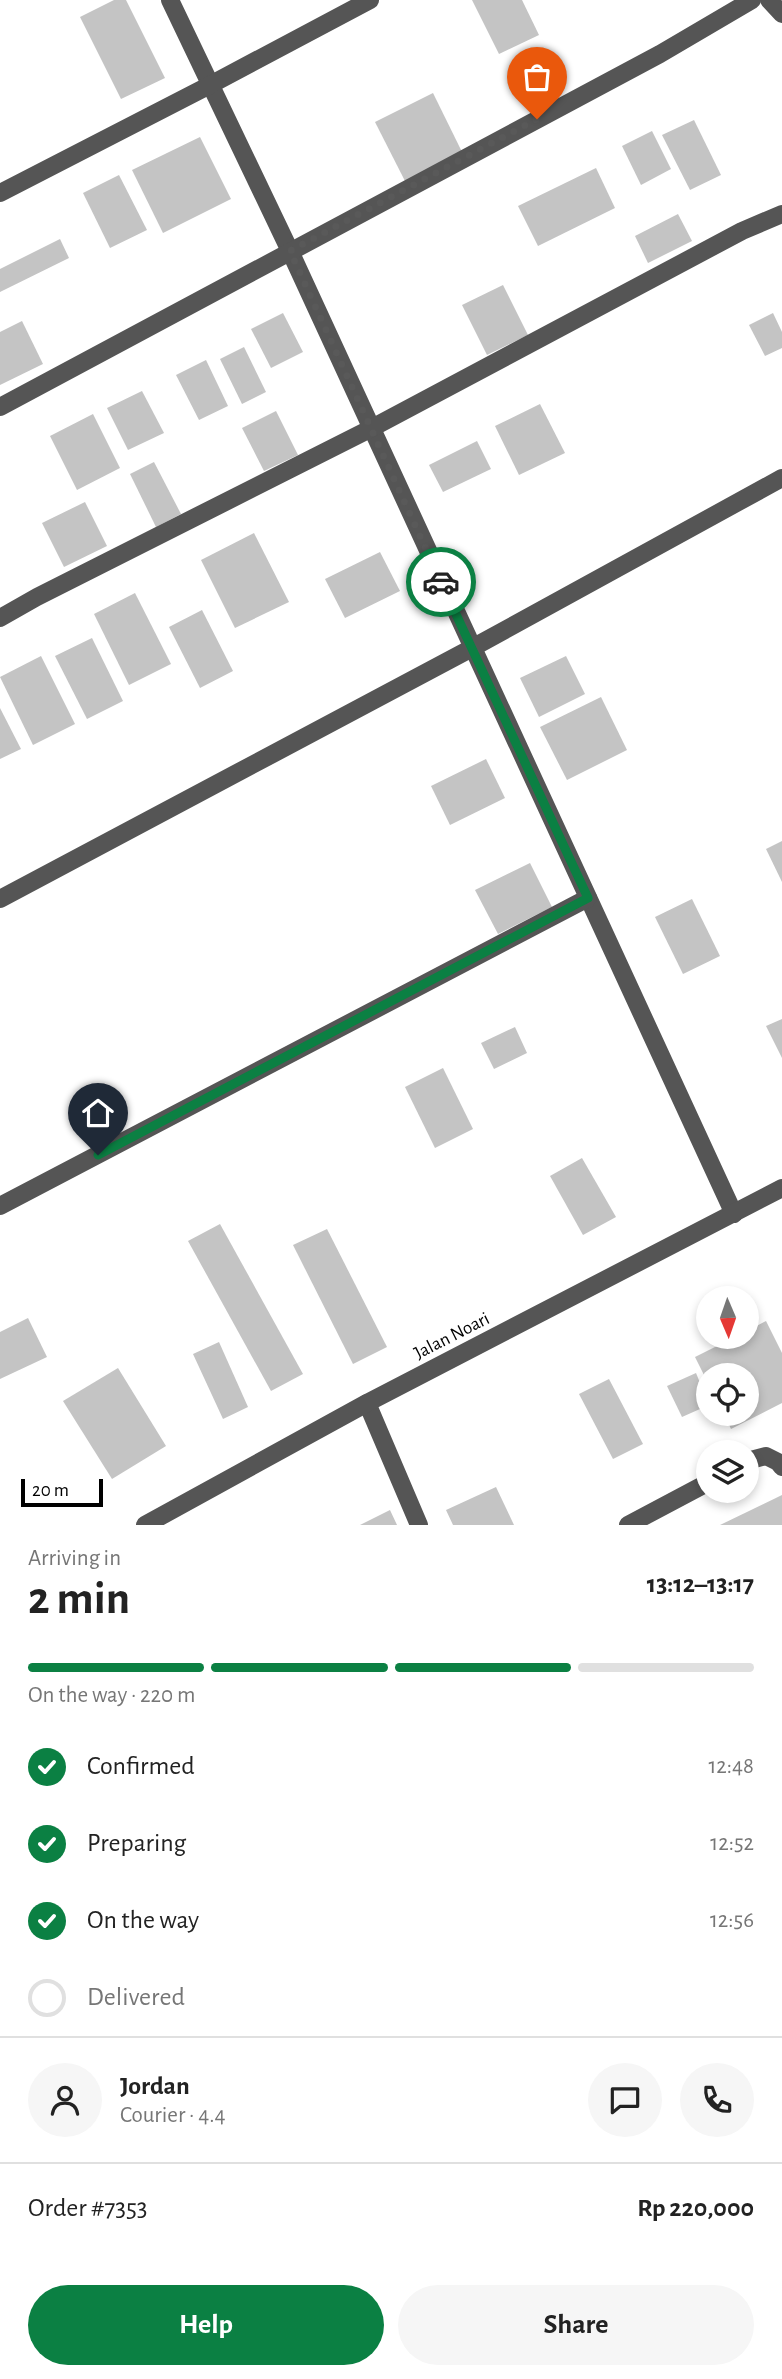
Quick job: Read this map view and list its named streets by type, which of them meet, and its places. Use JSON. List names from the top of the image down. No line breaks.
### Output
{"streets":{"street":["Jalan Noari"]},"scale_bar":"20 m","north":"bottom","page":{"scale":"20 m","heading":["2 min","Arriving in","13:12–13:17"],"panel":["Jordan","Courier · 4.4","Order #7353","Rp 220,000"],"bar":"On the way · 220 m","list":[["Confirmed","12:48"],["Preparing","12:52"],["On the way","12:56"],"Delivered"],"buttons":["Help","Share"]}}
